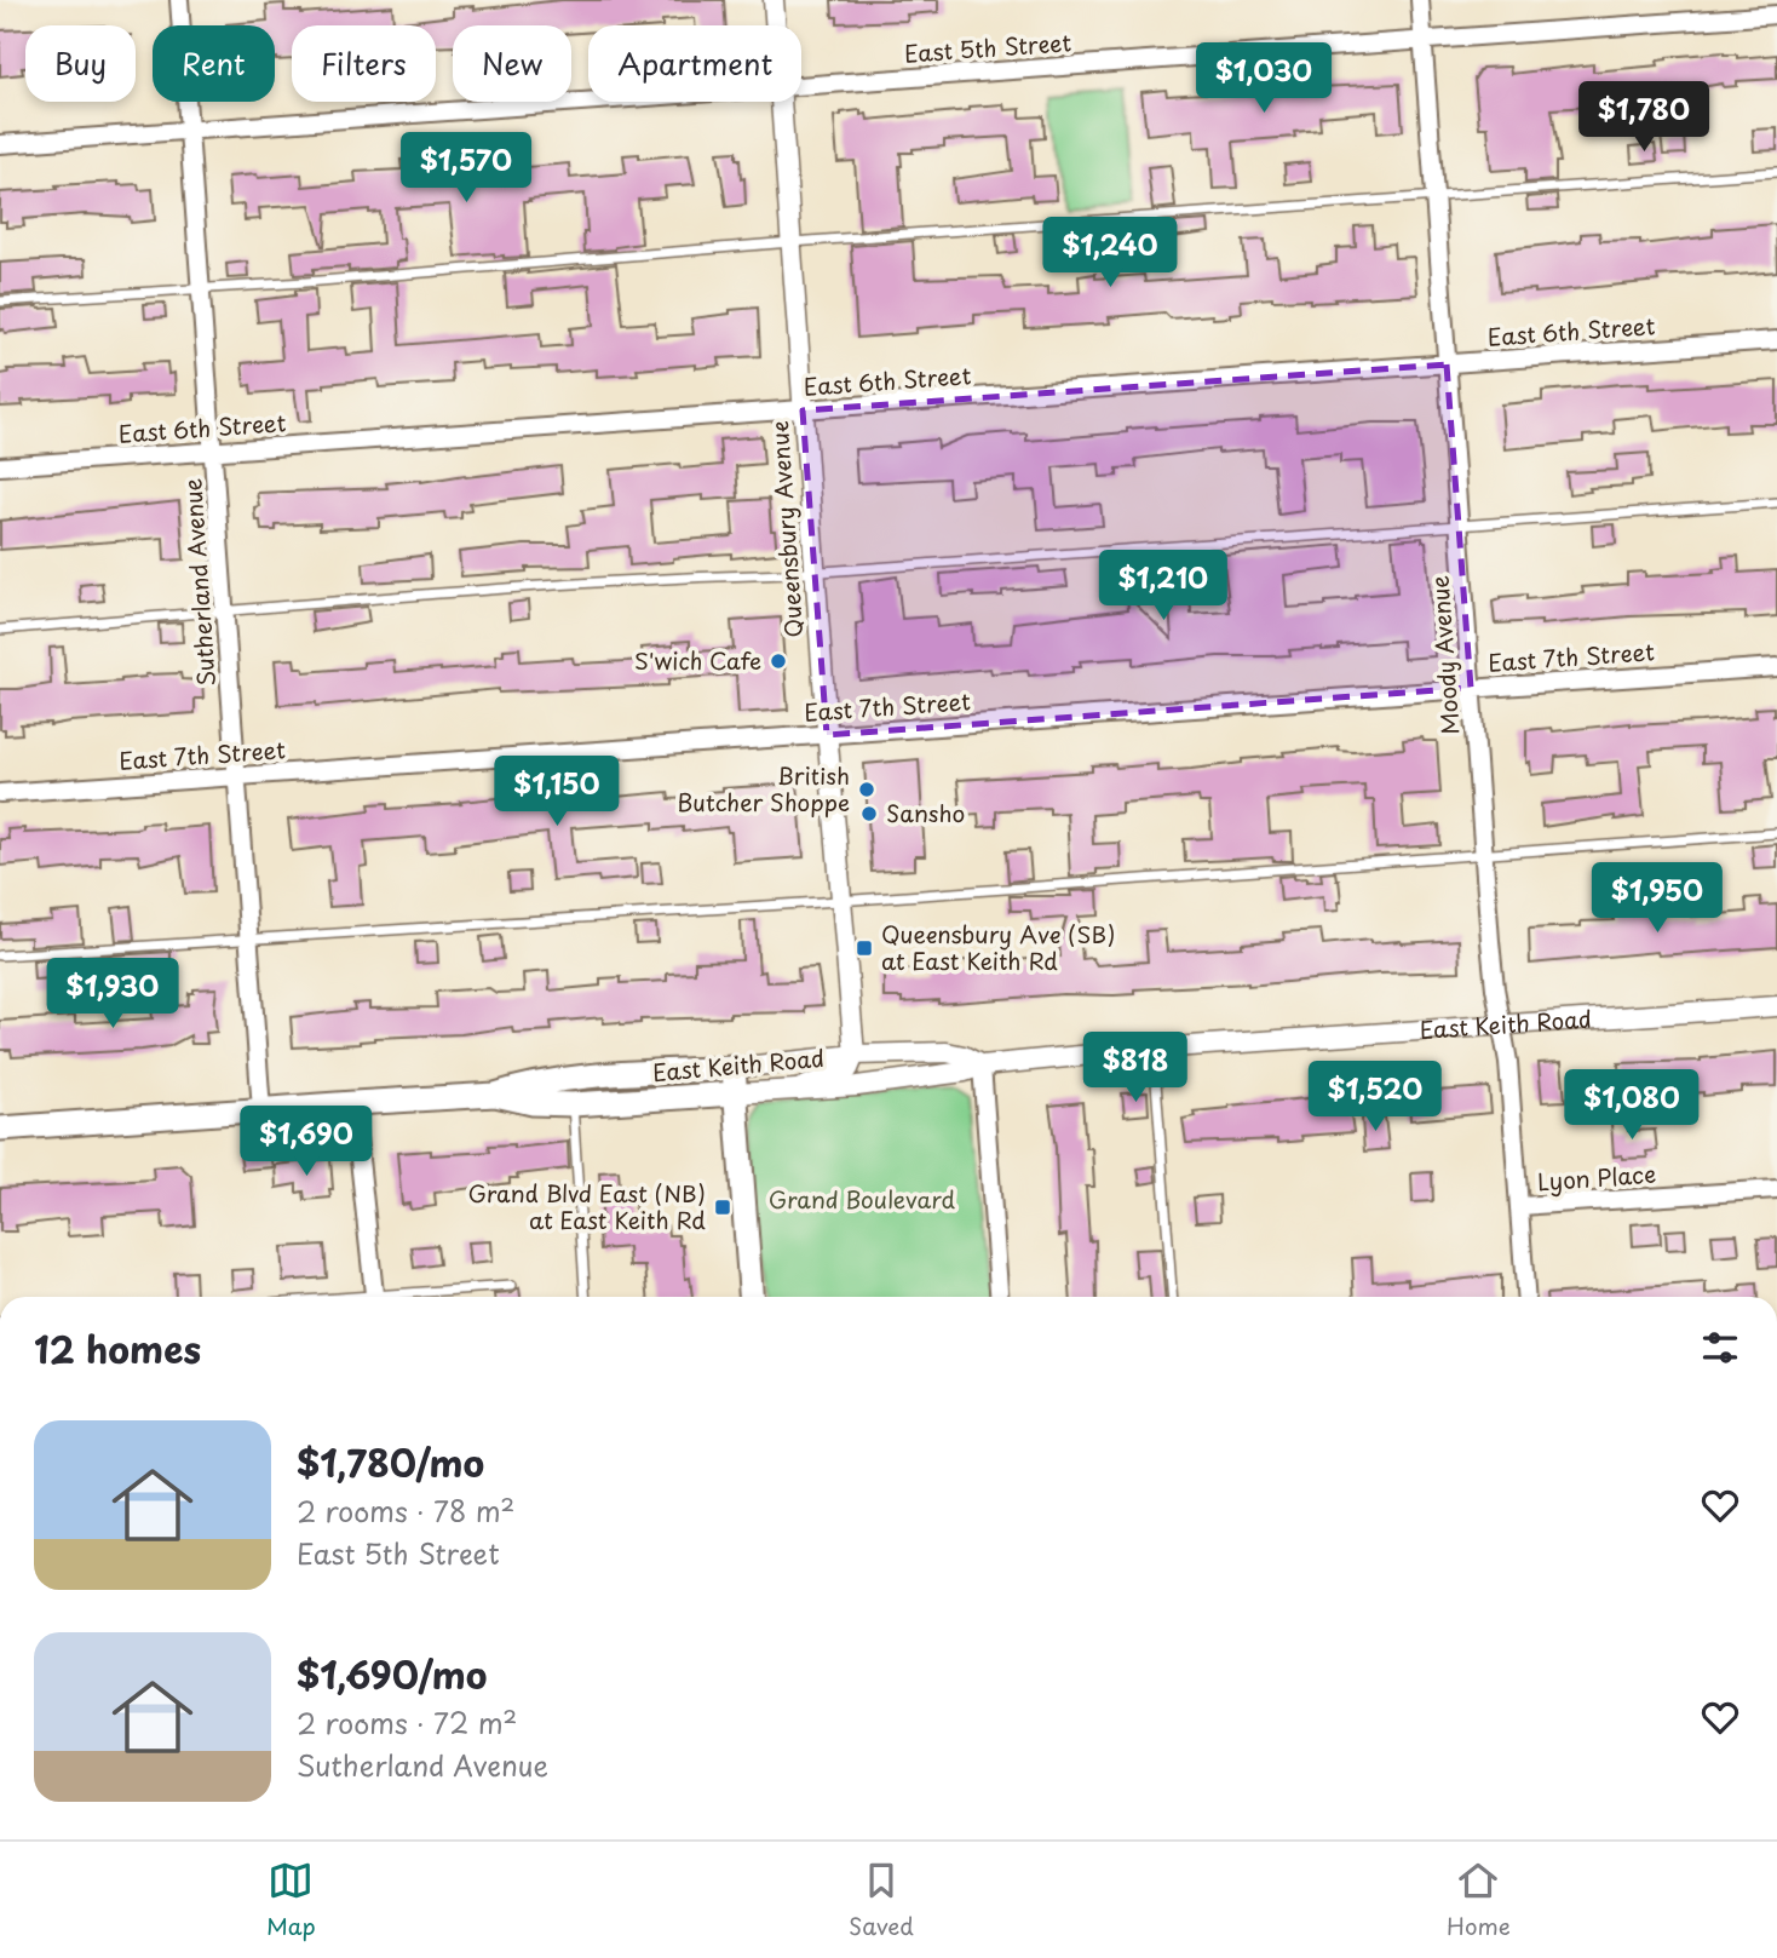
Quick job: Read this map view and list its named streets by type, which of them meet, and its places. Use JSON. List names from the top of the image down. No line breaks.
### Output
{"streets":{"main road":["East Keith Road"],"street":["East 5th Street","East 6th Street","Queensbury Avenue","Sutherland Avenue","Moody Avenue","East 7th Street","Lyon Place"]},"crossings":[["East 5th Street","Sutherland Avenue"],["East 5th Street","Moody Avenue"],["East 6th Street","Queensbury Avenue"],["East 6th Street","Sutherland Avenue"],["East 6th Street","Moody Avenue"],["Queensbury Avenue","East 7th Street"],["Queensbury Avenue","East Keith Road"],["Sutherland Avenue","East 7th Street"],["Sutherland Avenue","East Keith Road"],["Moody Avenue","East 7th Street"],["Moody Avenue","East Keith Road"],["Moody Avenue","Lyon Place"]],"parks":["Grand Boulevard"],"places":{"other":["S'wich Cafe","British Butcher Shoppe","Sansho"],"transit":["Queensbury Ave (SB) at East Keith Rd","Grand Blvd East (NB) at East Keith Rd"]},"page":{"chip":["Buy","Rent","Filters","New","Apartment"],"price":["$1,030","$1,780","$1,570","$1,240","$1,210","$1,150","$1,950","$1,930","$818","$1,520","$1,080","$1,690"],"heading":"12 homes","list":[{"name":"$1,780/mo","note":"2 rooms · 78 m² · East 5th Street"},{"name":"$1,690/mo","note":"2 rooms · 72 m² · Sutherland Avenue"}],"tabs":["Map","Saved","Home"]}}
